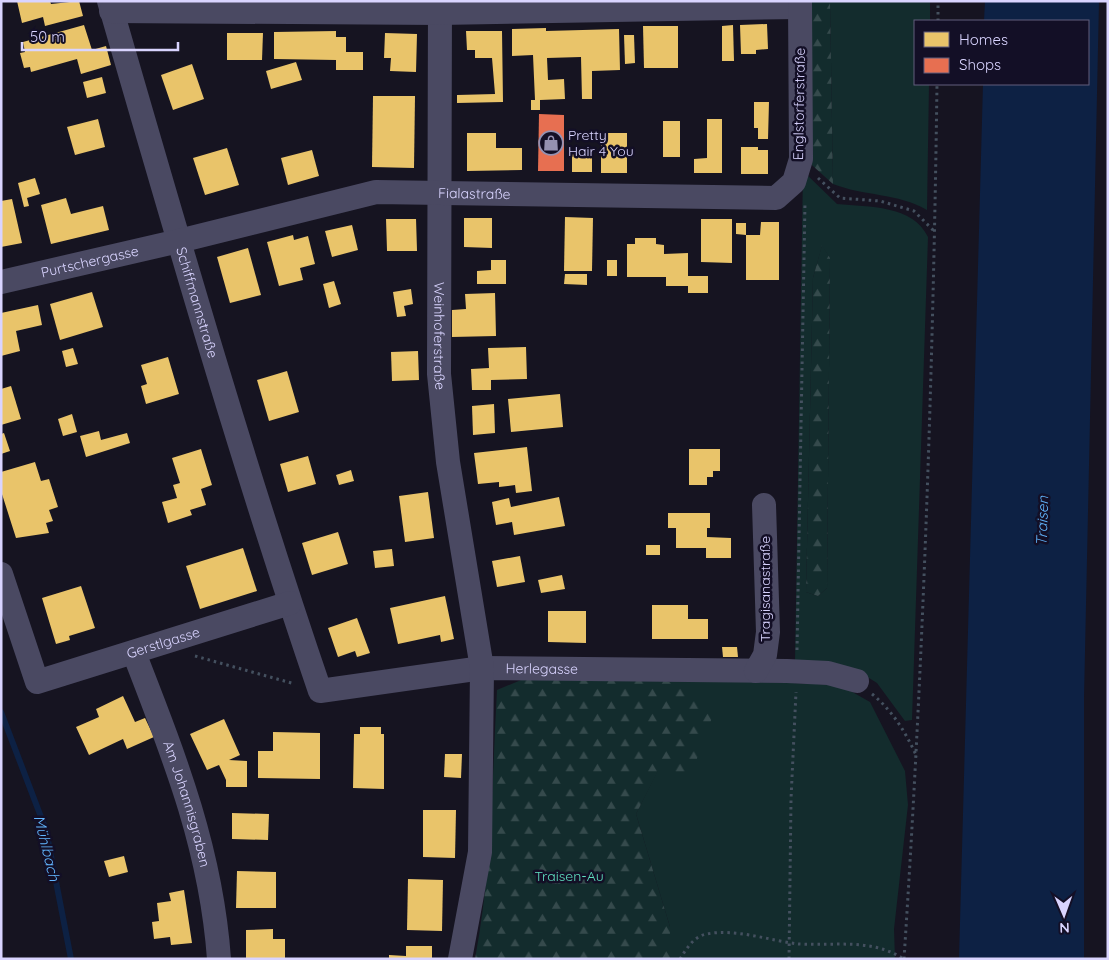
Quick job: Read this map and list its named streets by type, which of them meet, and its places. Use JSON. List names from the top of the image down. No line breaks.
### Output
{"streets":{"street":["Englstorferstraße","Fialastraße","Purtschergasse","Schiffmannstraße","Weinhoferstraße","Tragisanastraße","Gerstlgasse","Herlegasse","Am Johannisgraben"]},"crossings":[["Englstorferstraße","Fialastraße"],["Fialastraße","Purtschergasse"],["Fialastraße","Schiffmannstraße"],["Fialastraße","Weinhoferstraße"],["Purtschergasse","Schiffmannstraße"],["Schiffmannstraße","Gerstlgasse"],["Weinhoferstraße","Herlegasse"],["Tragisanastraße","Herlegasse"],["Gerstlgasse","Am Johannisgraben"]],"water":["Traisen","Mühlbach"],"parks":["Traisen-Au"],"places":{"shop":["Pretty Hair 4 You"]},"legend":["Homes","Shops"],"scale_bar":"50 m","north":"bottom"}
